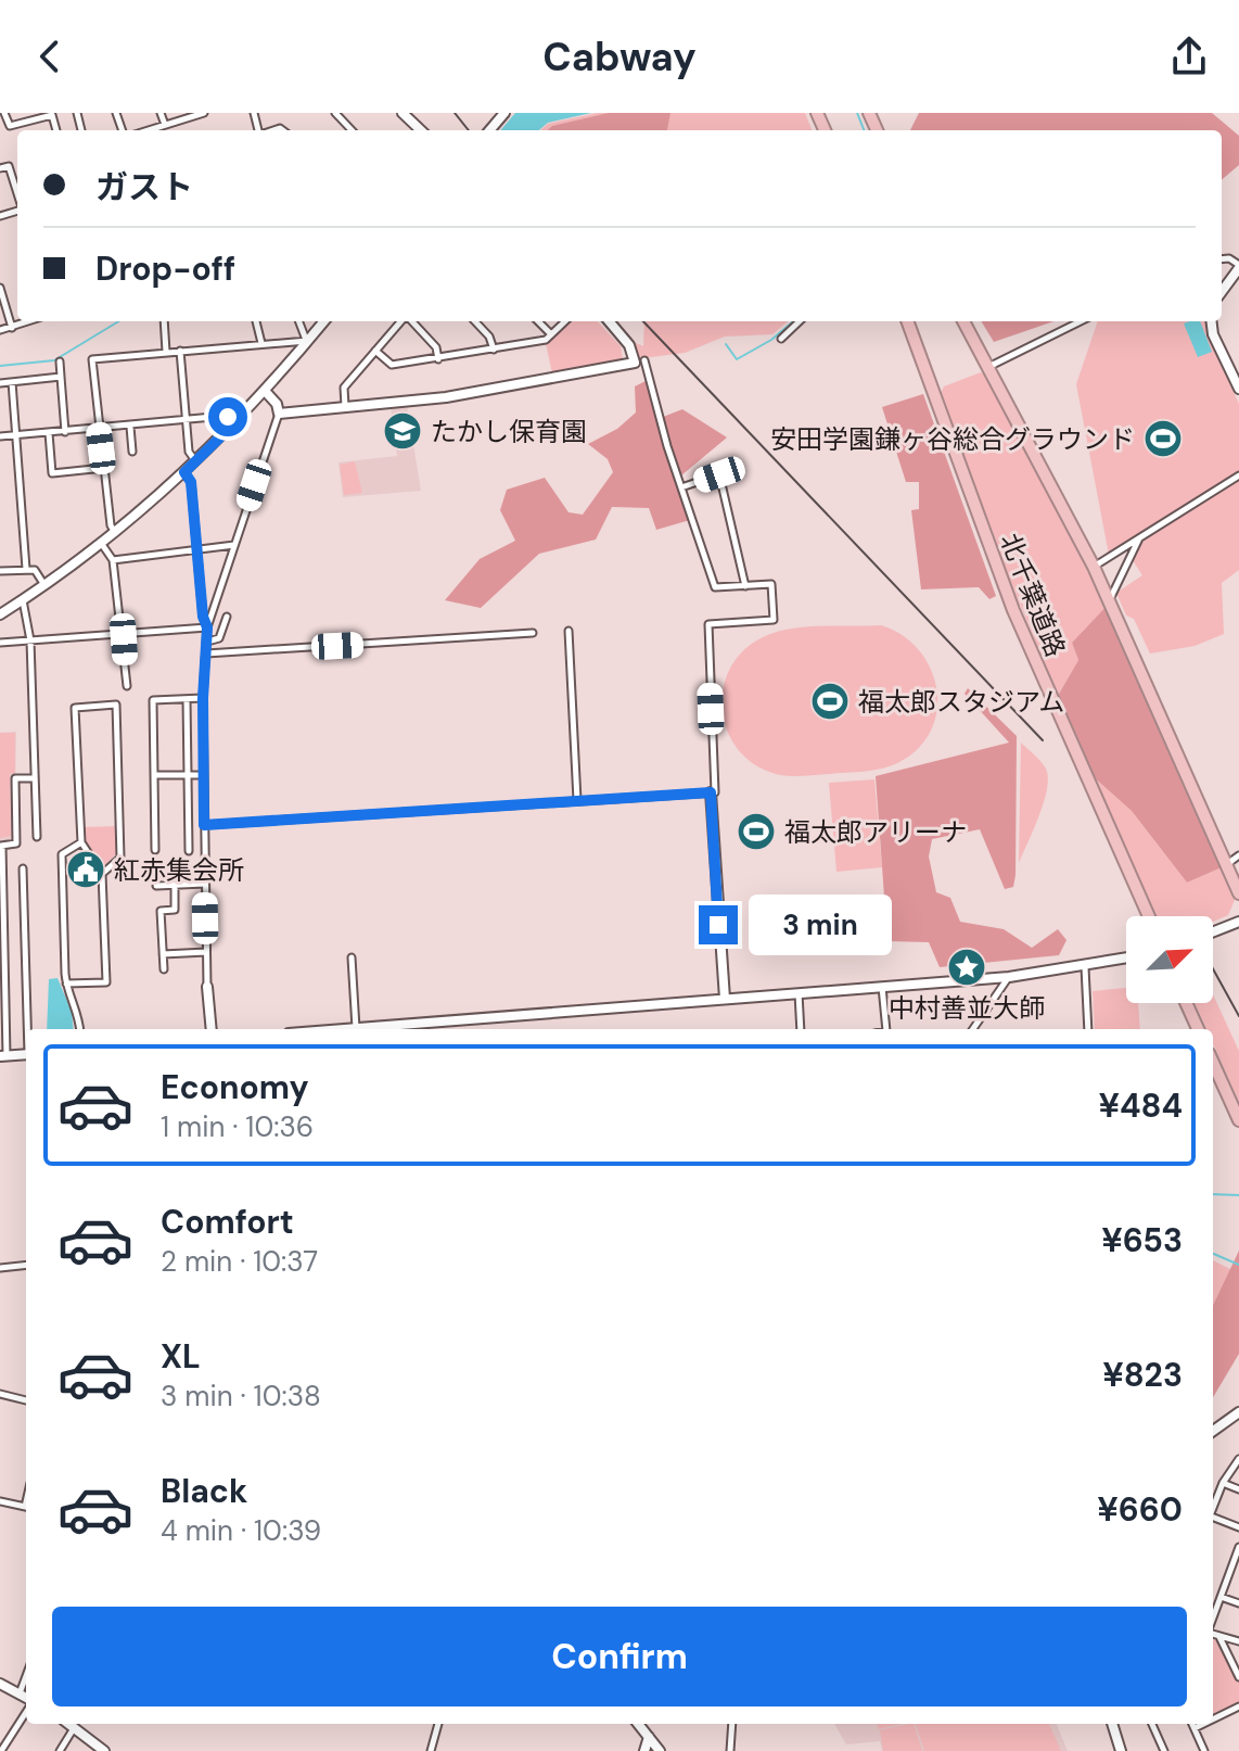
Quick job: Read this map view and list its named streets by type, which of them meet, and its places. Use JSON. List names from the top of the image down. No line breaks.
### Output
{"streets":{"highway":["北千葉道路"]},"places":{"school or university":["たかし保育園"],"sports":["安田学園鎌ヶ谷総合グラウンド","福太郎スタジアム","福太郎アリーナ"],"public building":["紅赤集会所"],"place":["中村善並大師"]},"north":"top right","page":{"header":"Cabway","banner":["ガスト","Drop-off"],"bubble":"3 min","list":[{"name":"Economy","note":"1 min · 10:36","value":"¥484"},{"name":"Comfort","note":"2 min · 10:37","value":"¥653"},{"name":"XL","note":"3 min · 10:38","value":"¥823"},{"name":"Black","note":"4 min · 10:39","value":"¥660"}],"buttons":"Confirm"}}
